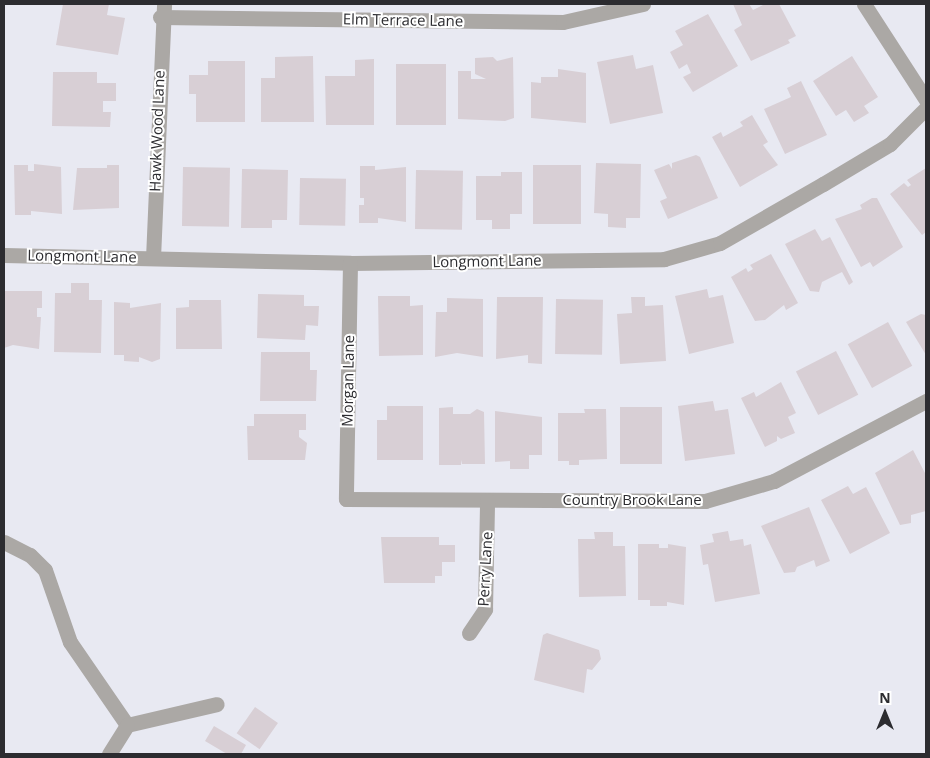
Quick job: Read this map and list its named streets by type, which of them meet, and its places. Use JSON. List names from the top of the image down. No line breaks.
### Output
{"streets":{"street":["Elm Terrace Lane","Hawk Wood Lane","Longmont Lane","Morgan Lane","Country Brook Lane","Perry Lane"]},"crossings":[["Elm Terrace Lane","Hawk Wood Lane"],["Hawk Wood Lane","Longmont Lane"],["Longmont Lane","Morgan Lane"],["Morgan Lane","Country Brook Lane"],["Country Brook Lane","Perry Lane"]],"north":"top"}
